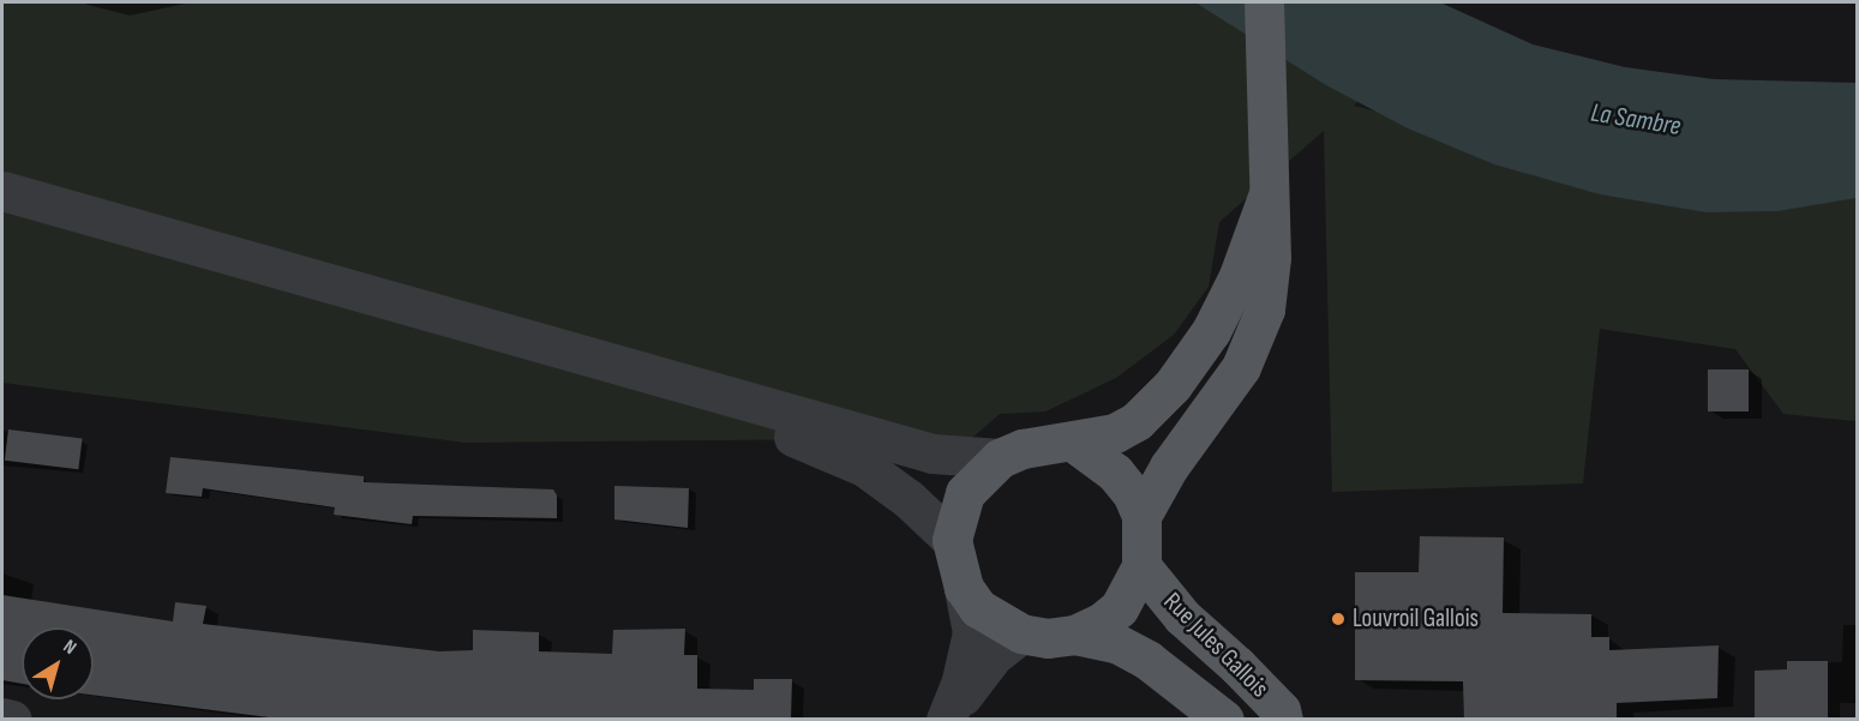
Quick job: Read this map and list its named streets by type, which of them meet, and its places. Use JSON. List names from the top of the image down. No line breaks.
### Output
{"streets":{"main road":["Rue Jules Gallois"]},"water":["La Sambre"],"places":["Louvroil Gallois"],"north":"top right"}
